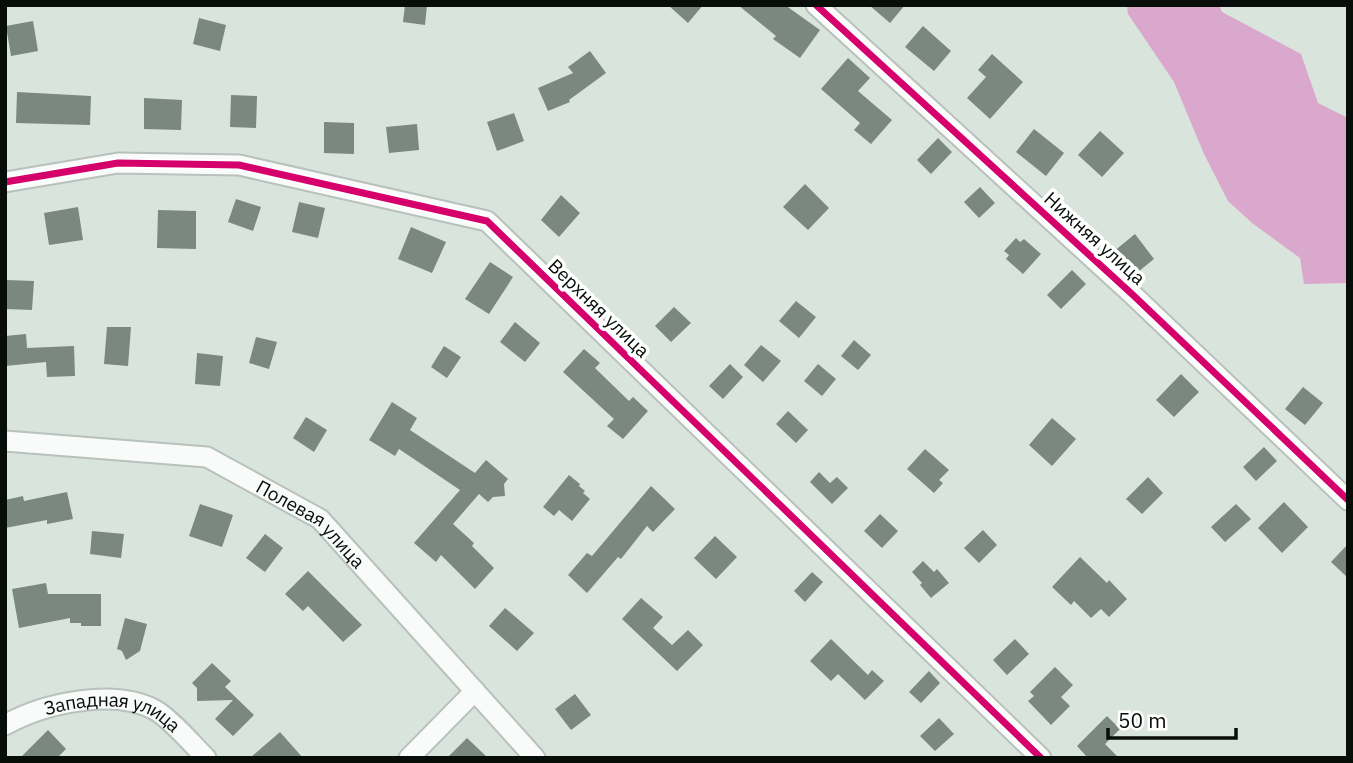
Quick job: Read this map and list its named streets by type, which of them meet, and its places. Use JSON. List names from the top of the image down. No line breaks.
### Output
{"streets":{"street":["Нижняя улица","Верхняя улица","Полевая улица","Западная улица"]},"scale_bar":"50 m"}
